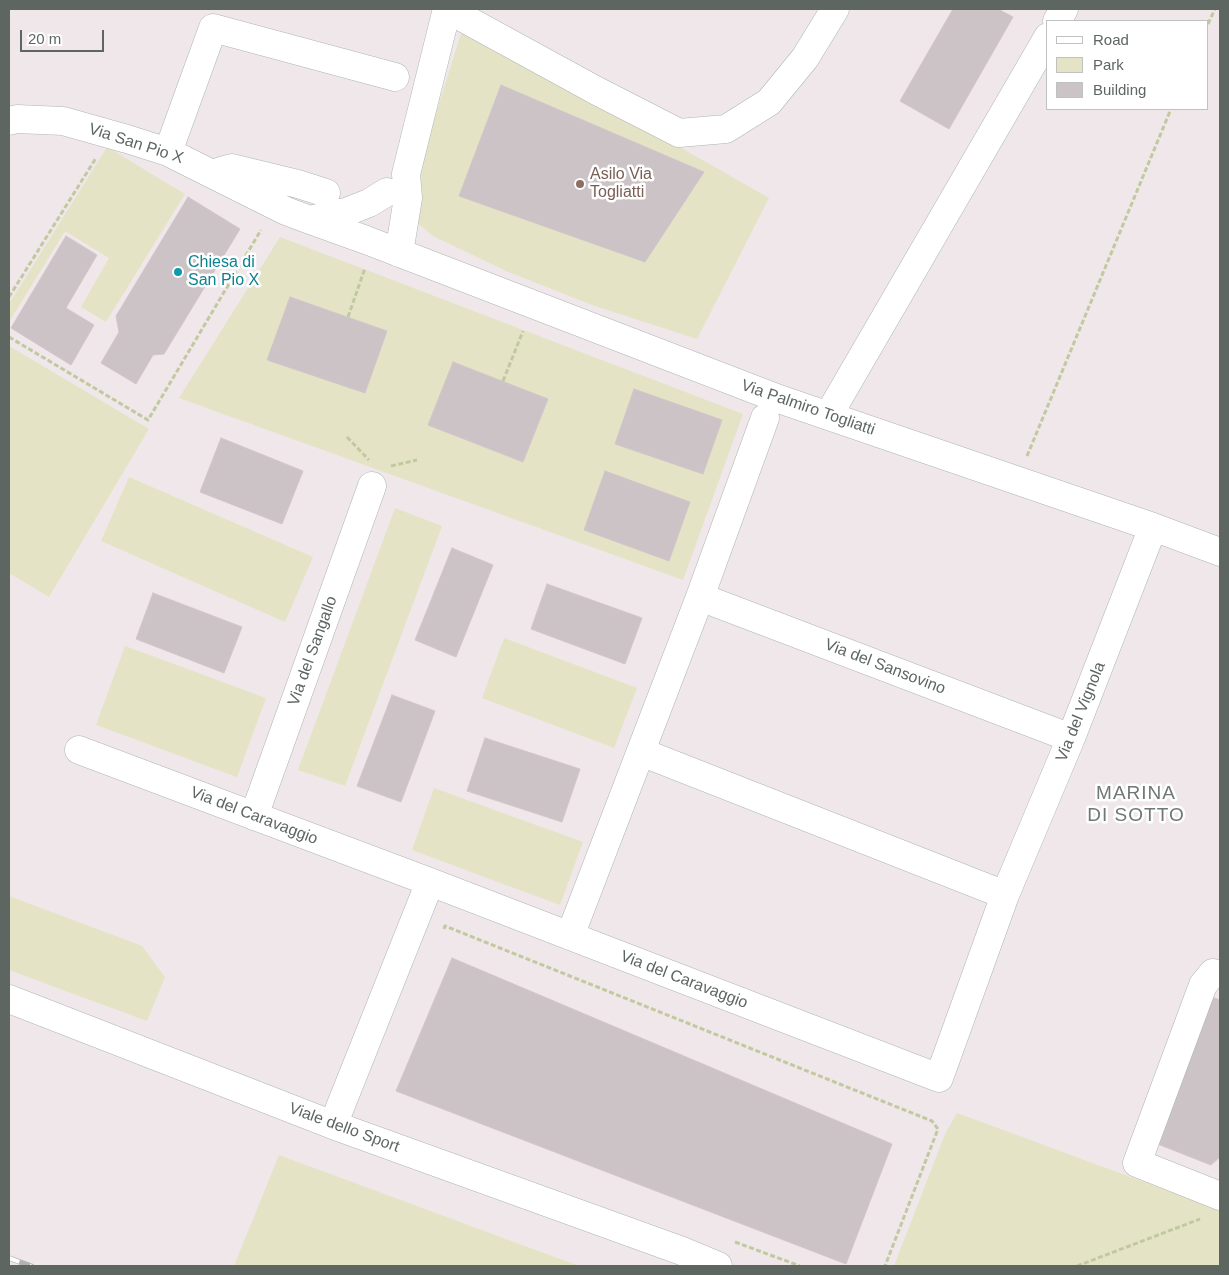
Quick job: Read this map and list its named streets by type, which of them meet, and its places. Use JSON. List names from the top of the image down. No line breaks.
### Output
{"streets":{"street":["Via San Pio X","Via Palmiro Togliatti","Via del Sangallo","Via del Sansovino","Via del Vignola","Via del Caravaggio","Viale dello Sport"]},"crossings":[["Via San Pio X","Via Palmiro Togliatti"],["Via Palmiro Togliatti","Via del Vignola"],["Via del Sangallo","Via del Caravaggio"],["Via del Sansovino","Via del Vignola"],["Via del Vignola","Via del Caravaggio"]],"districts":["MARINA DI SOTTO"],"places":["Asilo Via Togliatti","Chiesa di San Pio X"],"legend":["Road","Park","Building"],"scale_bar":"20 m"}
